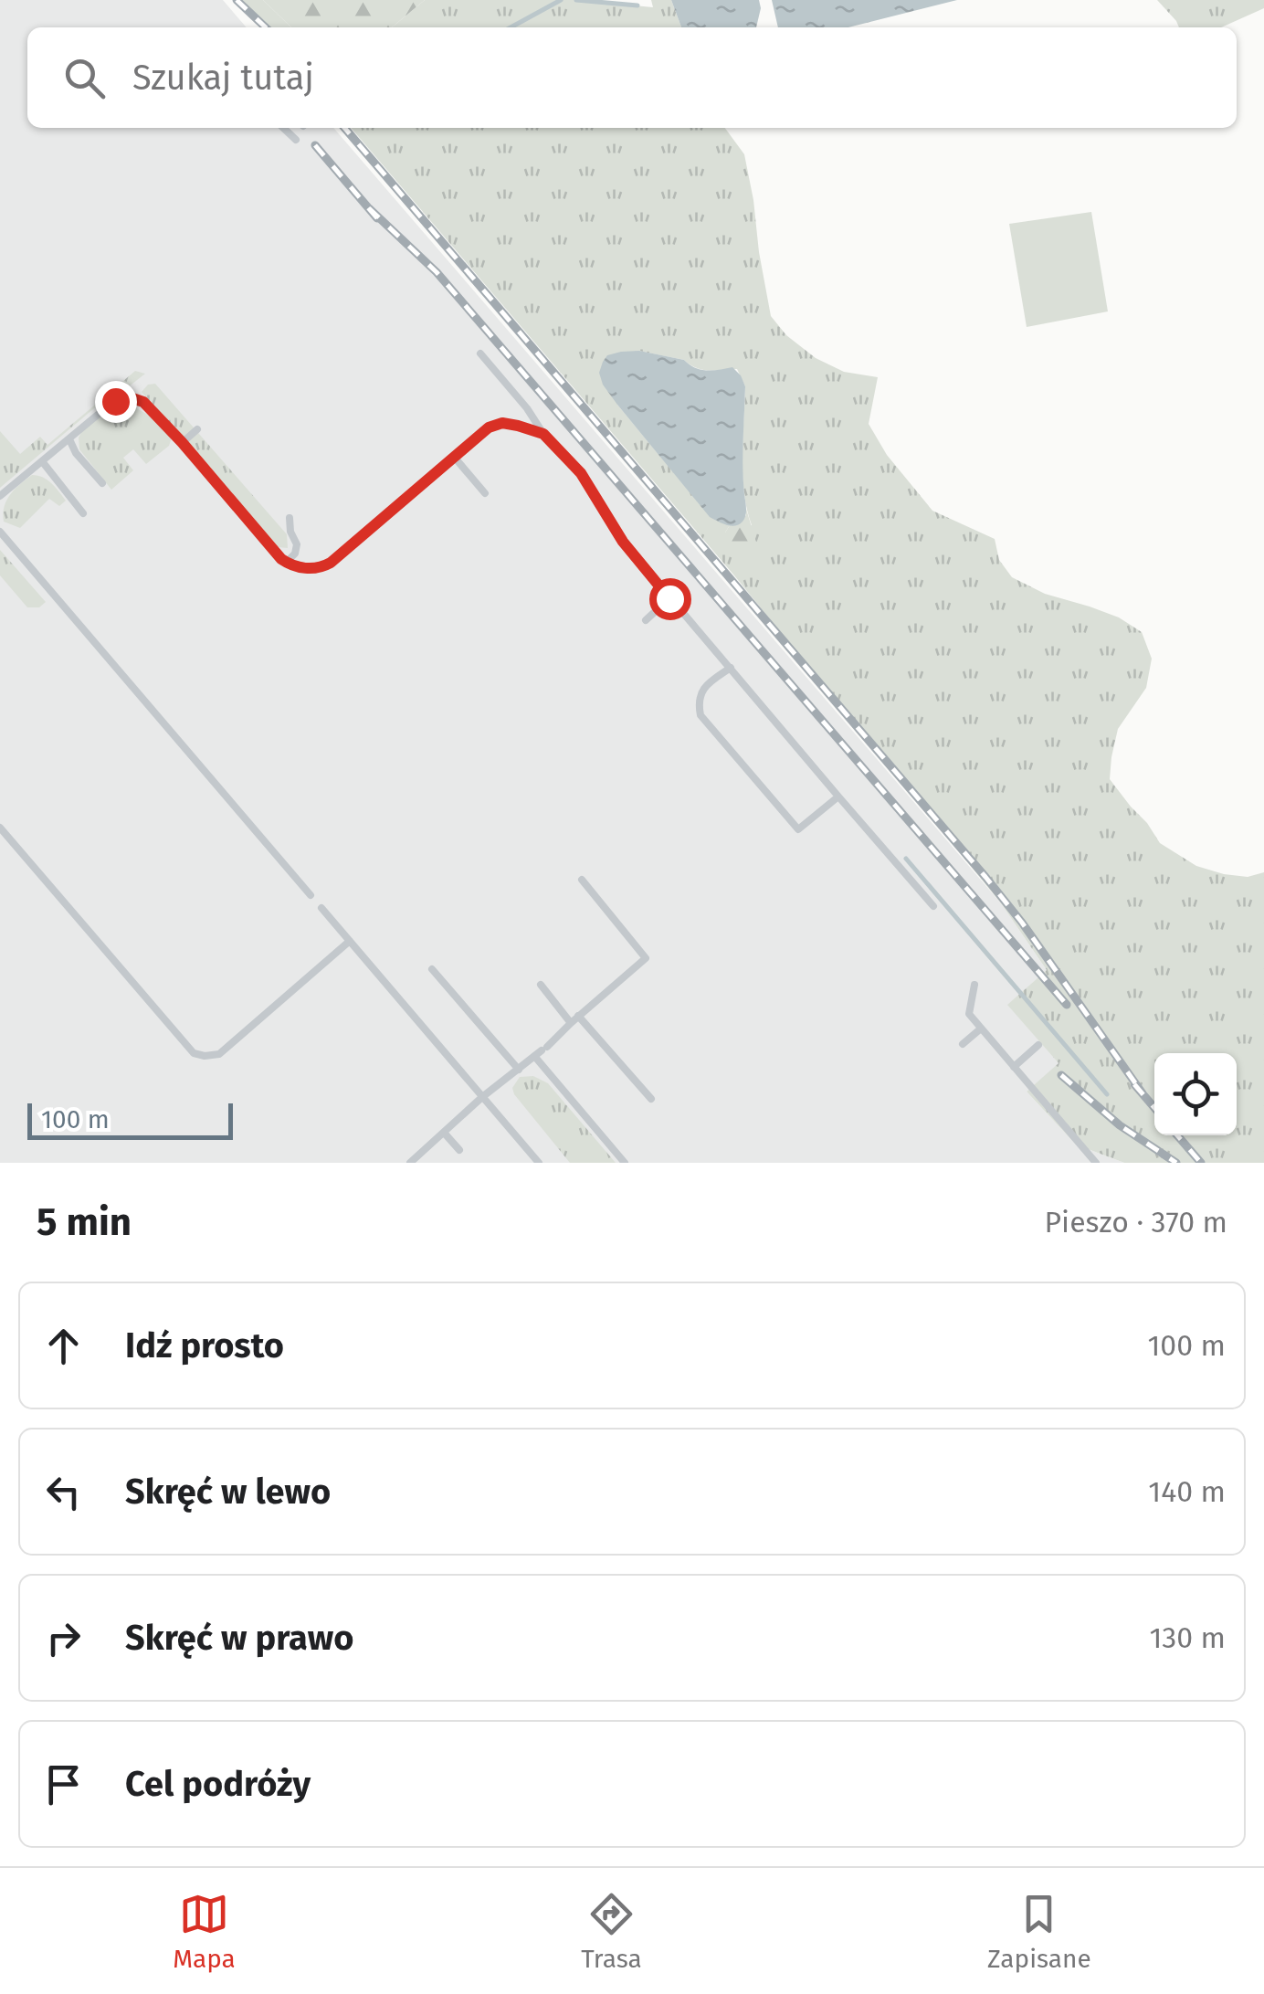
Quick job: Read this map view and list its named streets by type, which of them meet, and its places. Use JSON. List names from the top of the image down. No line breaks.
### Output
{"scale_bar":"100 m","page":{"search":"Szukaj tutaj","scale":"100 m","heading":["5 min","Pieszo · 370 m"],"list":[["Idź prosto","100 m"],["Skręć w lewo","140 m"],["Skręć w prawo","130 m"],"Cel podróży"],"nav":["Mapa","Trasa","Zapisane"]}}
